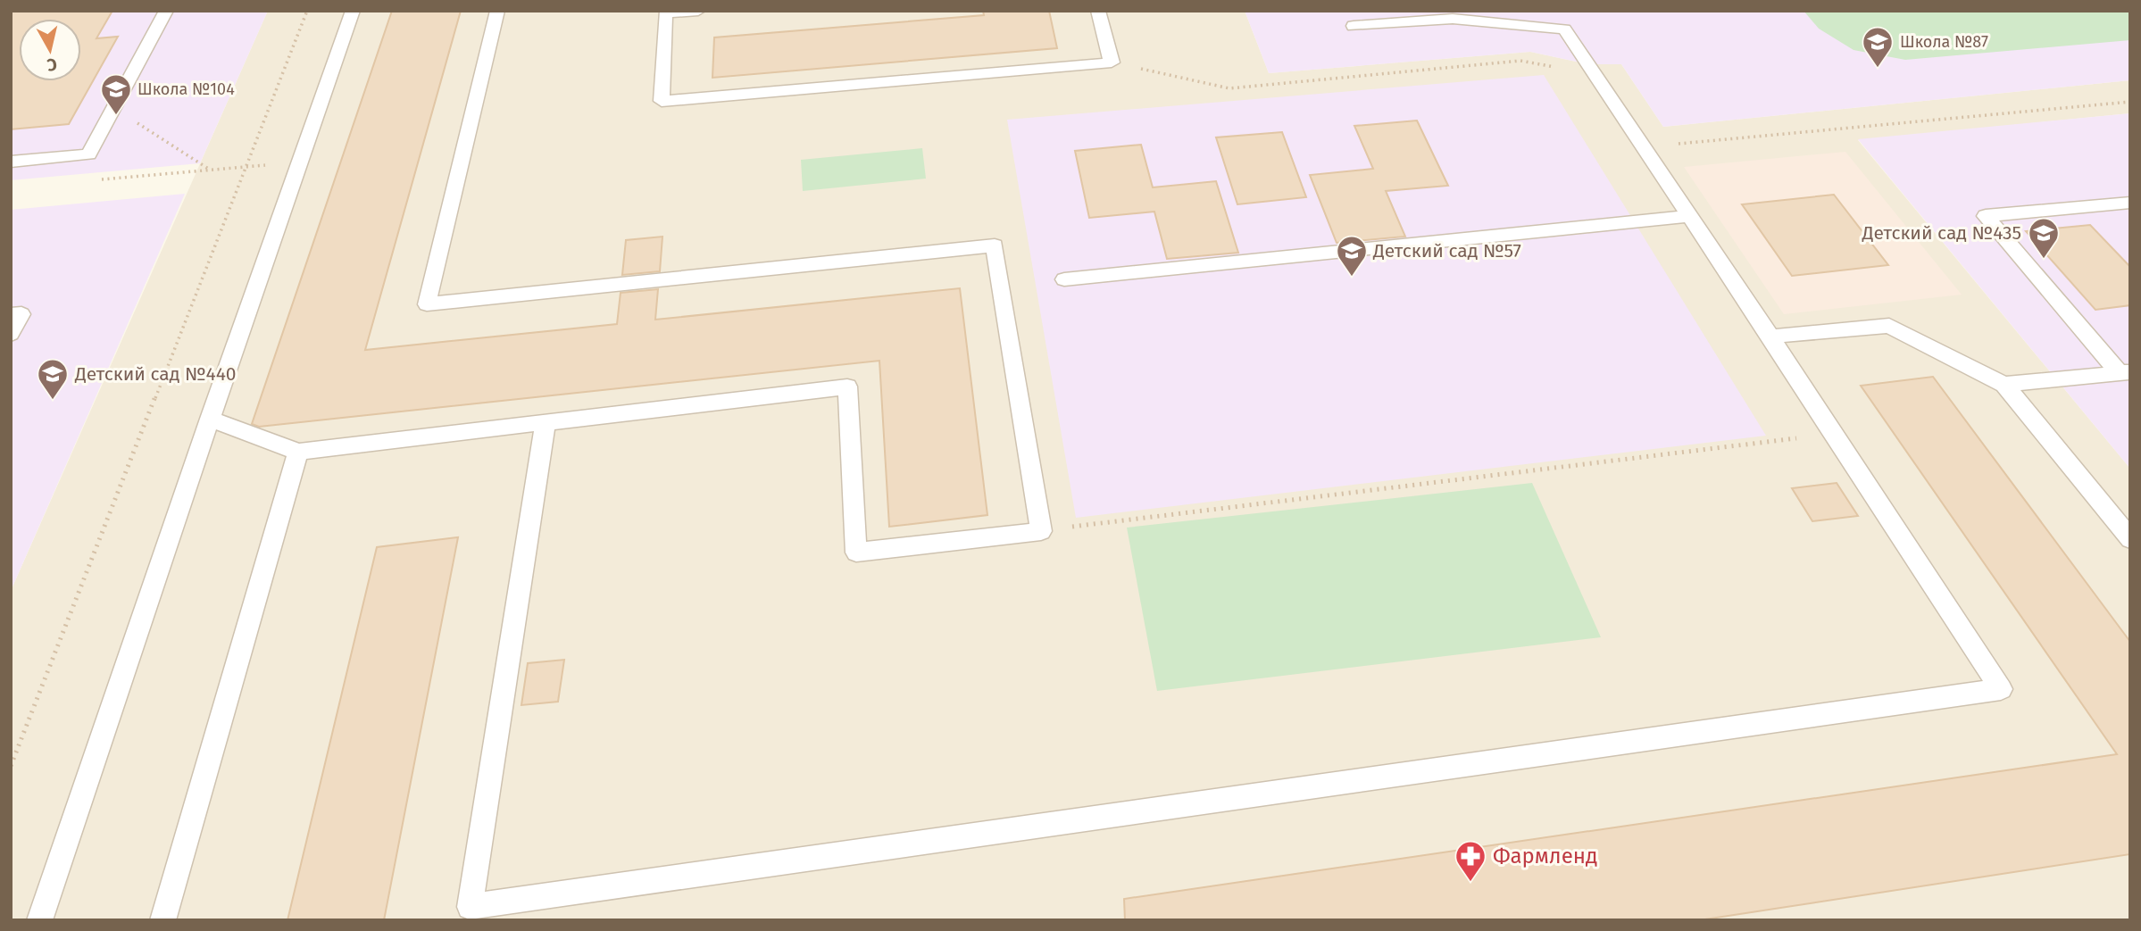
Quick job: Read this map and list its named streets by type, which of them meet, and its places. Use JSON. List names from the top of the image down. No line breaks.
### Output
{"places":{"school or university":["Школа №87","Школа №104","Детский сад №435","Детский сад №57","Детский сад №440"],"pharmacy":["Фармленд"]},"north":"bottom"}
